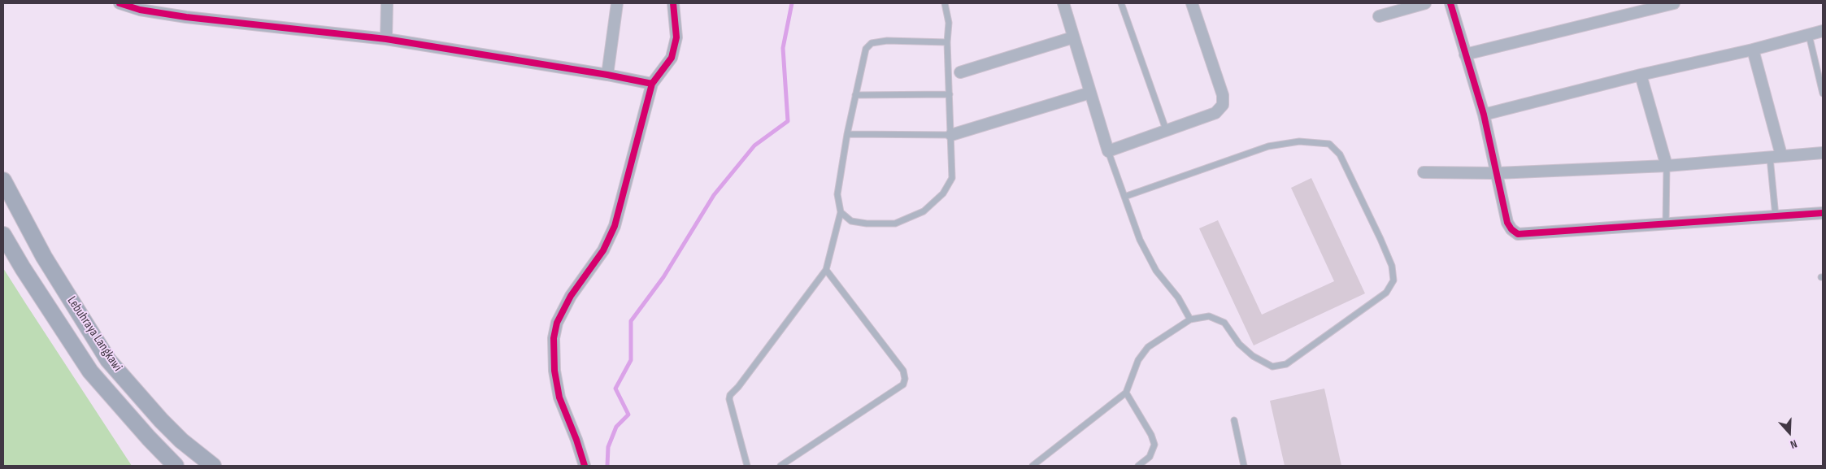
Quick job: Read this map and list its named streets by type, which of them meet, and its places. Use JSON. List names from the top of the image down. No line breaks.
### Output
{"streets":{"main road":["Lebuhraya Langkawi"]},"north":"bottom"}
